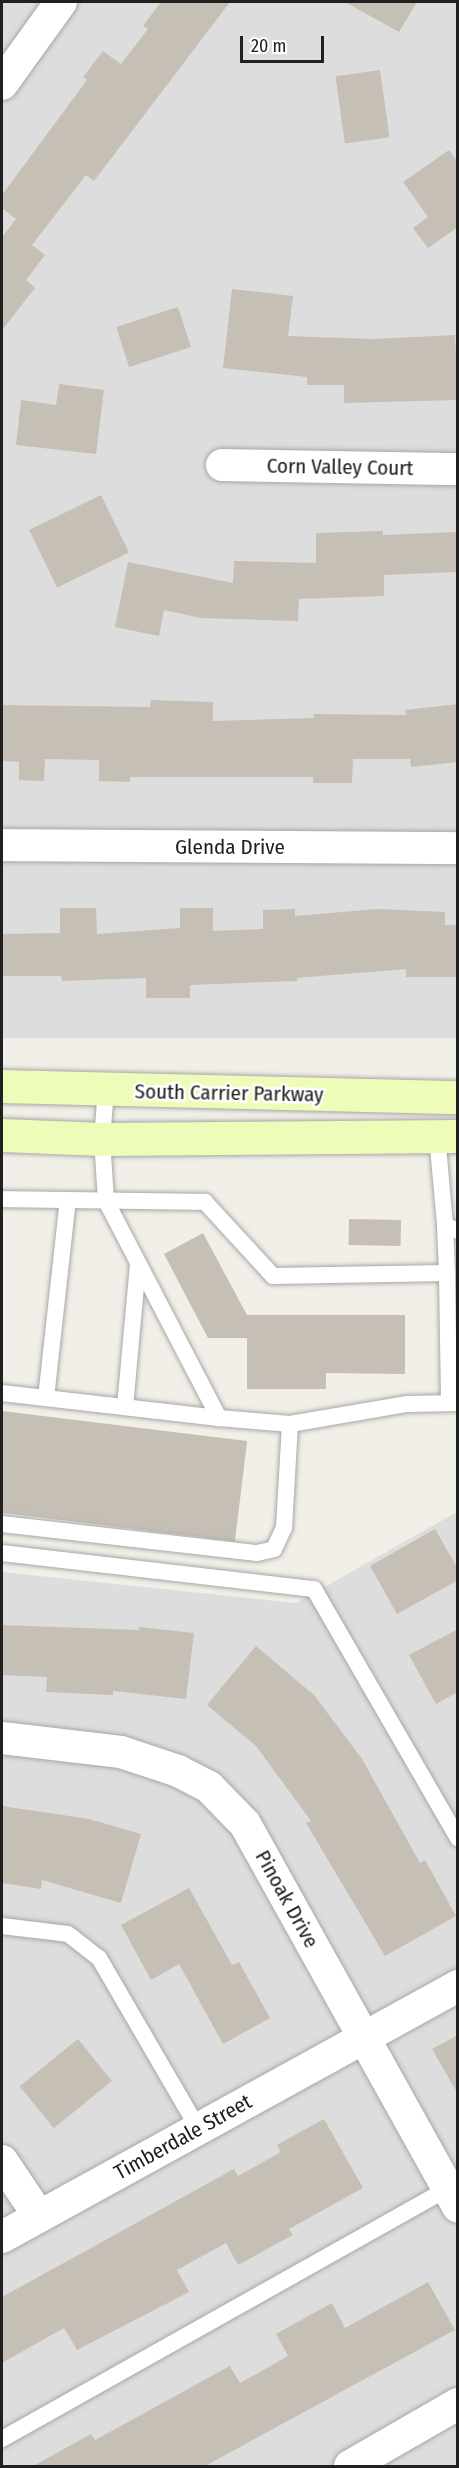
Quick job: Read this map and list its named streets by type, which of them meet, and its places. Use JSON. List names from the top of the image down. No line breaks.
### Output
{"streets":{"main road":["South Carrier Parkway"],"street":["Corn Valley Court","Glenda Drive","Pinoak Drive","Timberdale Street"]},"crossings":[["Pinoak Drive","Timberdale Street"]],"scale_bar":"20 m"}
